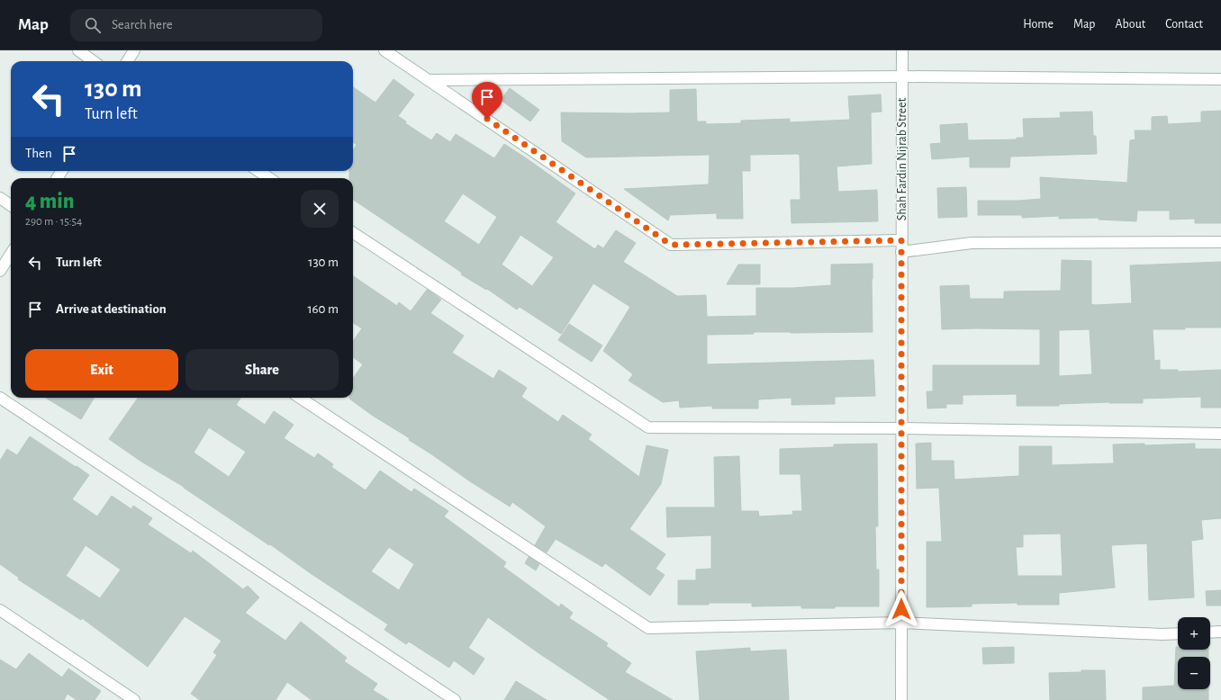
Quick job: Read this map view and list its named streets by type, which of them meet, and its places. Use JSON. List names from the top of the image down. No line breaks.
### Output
{"streets":{"street":["Shah Fardin Nijrab Street"]},"page":{"header":"Map","search":"Search here","nav":["Home","Map","About","Contact"],"turn":["130 m","Turn left"],"then":"Then","heading":["4 min","290 m · 15:54"],"list":[{"name":"Turn left","value":"130 m"},{"name":"Arrive at destination","value":"160 m"}],"buttons":["Exit","Share"],"map_buttons":["+","−"]}}
